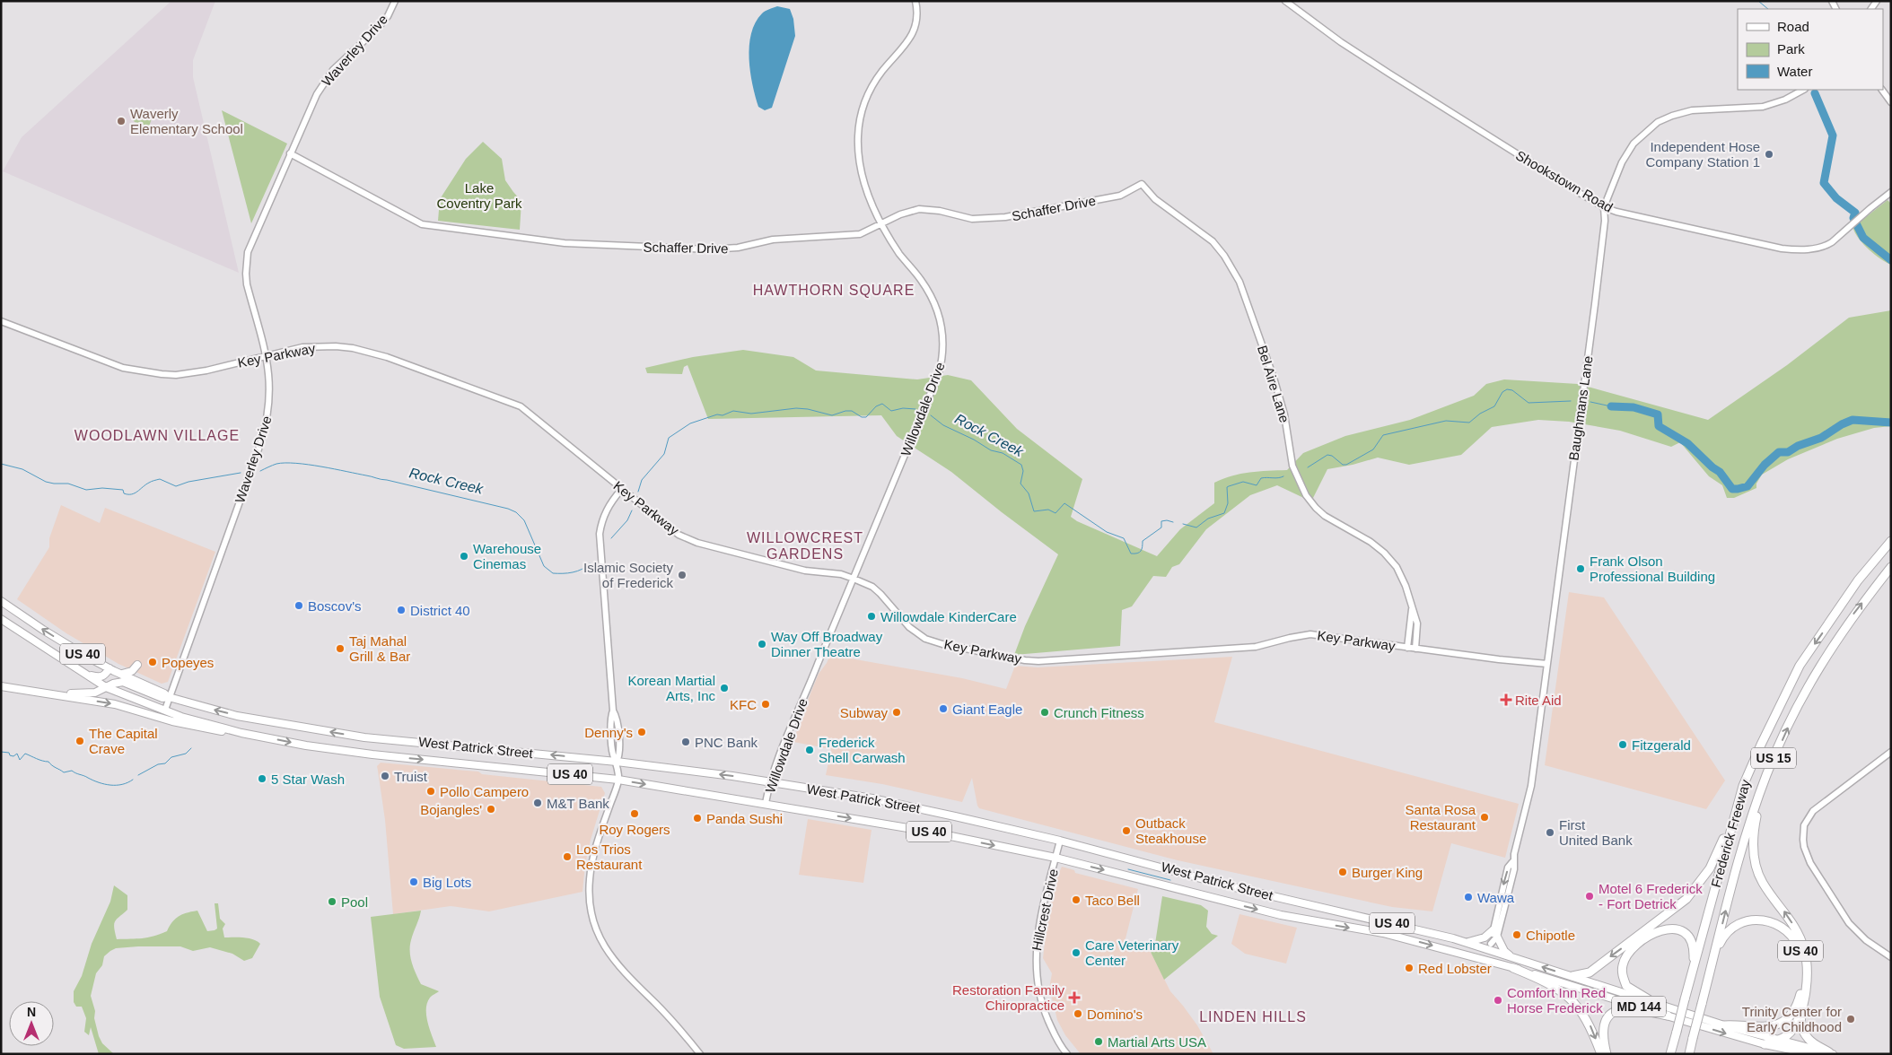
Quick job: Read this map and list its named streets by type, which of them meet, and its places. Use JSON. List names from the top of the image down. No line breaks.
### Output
{"streets":{"highway":["US 40","US 15","Frederick Freeway"],"main road":["West Patrick Street","MD 144"],"street":["Waverley Drive","Shookstown Road","Schaffer Drive","Key Parkway","Bel Aire Lane","Baughmans Lane","Willowdale Drive","Hillcrest Drive"]},"crossings":[["Waverley Drive","Schaffer Drive"],["Waverley Drive","Key Parkway"],["Waverley Drive","West Patrick Street"],["Shookstown Road","Baughmans Lane"],["Schaffer Drive","Bel Aire Lane"],["Schaffer Drive","Willowdale Drive"],["Key Parkway","Bel Aire Lane"],["Key Parkway","Baughmans Lane"],["Key Parkway","Willowdale Drive"],["Baughmans Lane","West Patrick Street"],["Willowdale Drive","West Patrick Street"],["US 40","West Patrick Street"],["US 40","Frederick Freeway"],["West Patrick Street","Hillcrest Drive"]],"districts":["HAWTHORN SQUARE","WOODLAWN VILLAGE","WILLOWCREST GARDENS","LINDEN HILLS"],"water":["Rock Creek"],"parks":["Lake Coventry Park"],"places":{"other":["Waverly Elementary School","Independent Hose Company Station 1","Warehouse Cinemas","Frank Olson Professional Building","Islamic Society of Frederick","Boscov's","District 40","Willowdale KinderCare","Way Off Broadway Dinner Theatre","Taj Mahal Grill & Bar","Popeyes","Korean Martial Arts, Inc","KFC","Giant Eagle","Subway","Crunch Fitness","Denny's","The Capital Crave","PNC Bank","Fitzgerald","Frederick Shell Carwash","Truist","5 Star Wash","Pollo Campero","M&T Bank","Bojangles'","Roy Rogers","Santa Rosa Restaurant","Panda Sushi","Outback Steakhouse","First United Bank","Los Trios Restaurant","Burger King","Big Lots","Motel 6 Frederick - Fort Detrick","Wawa","Taco Bell","Pool","Chipotle","Care Veterinary Center","Red Lobster","Comfort Inn Red Horse Frederick","Domino's","Trinity Center for Early Childhood","Martial Arts USA"],"health":["Rite Aid","Restoration Family Chiropractice"]},"legend":["Road","Park","Water"],"north":"top"}
